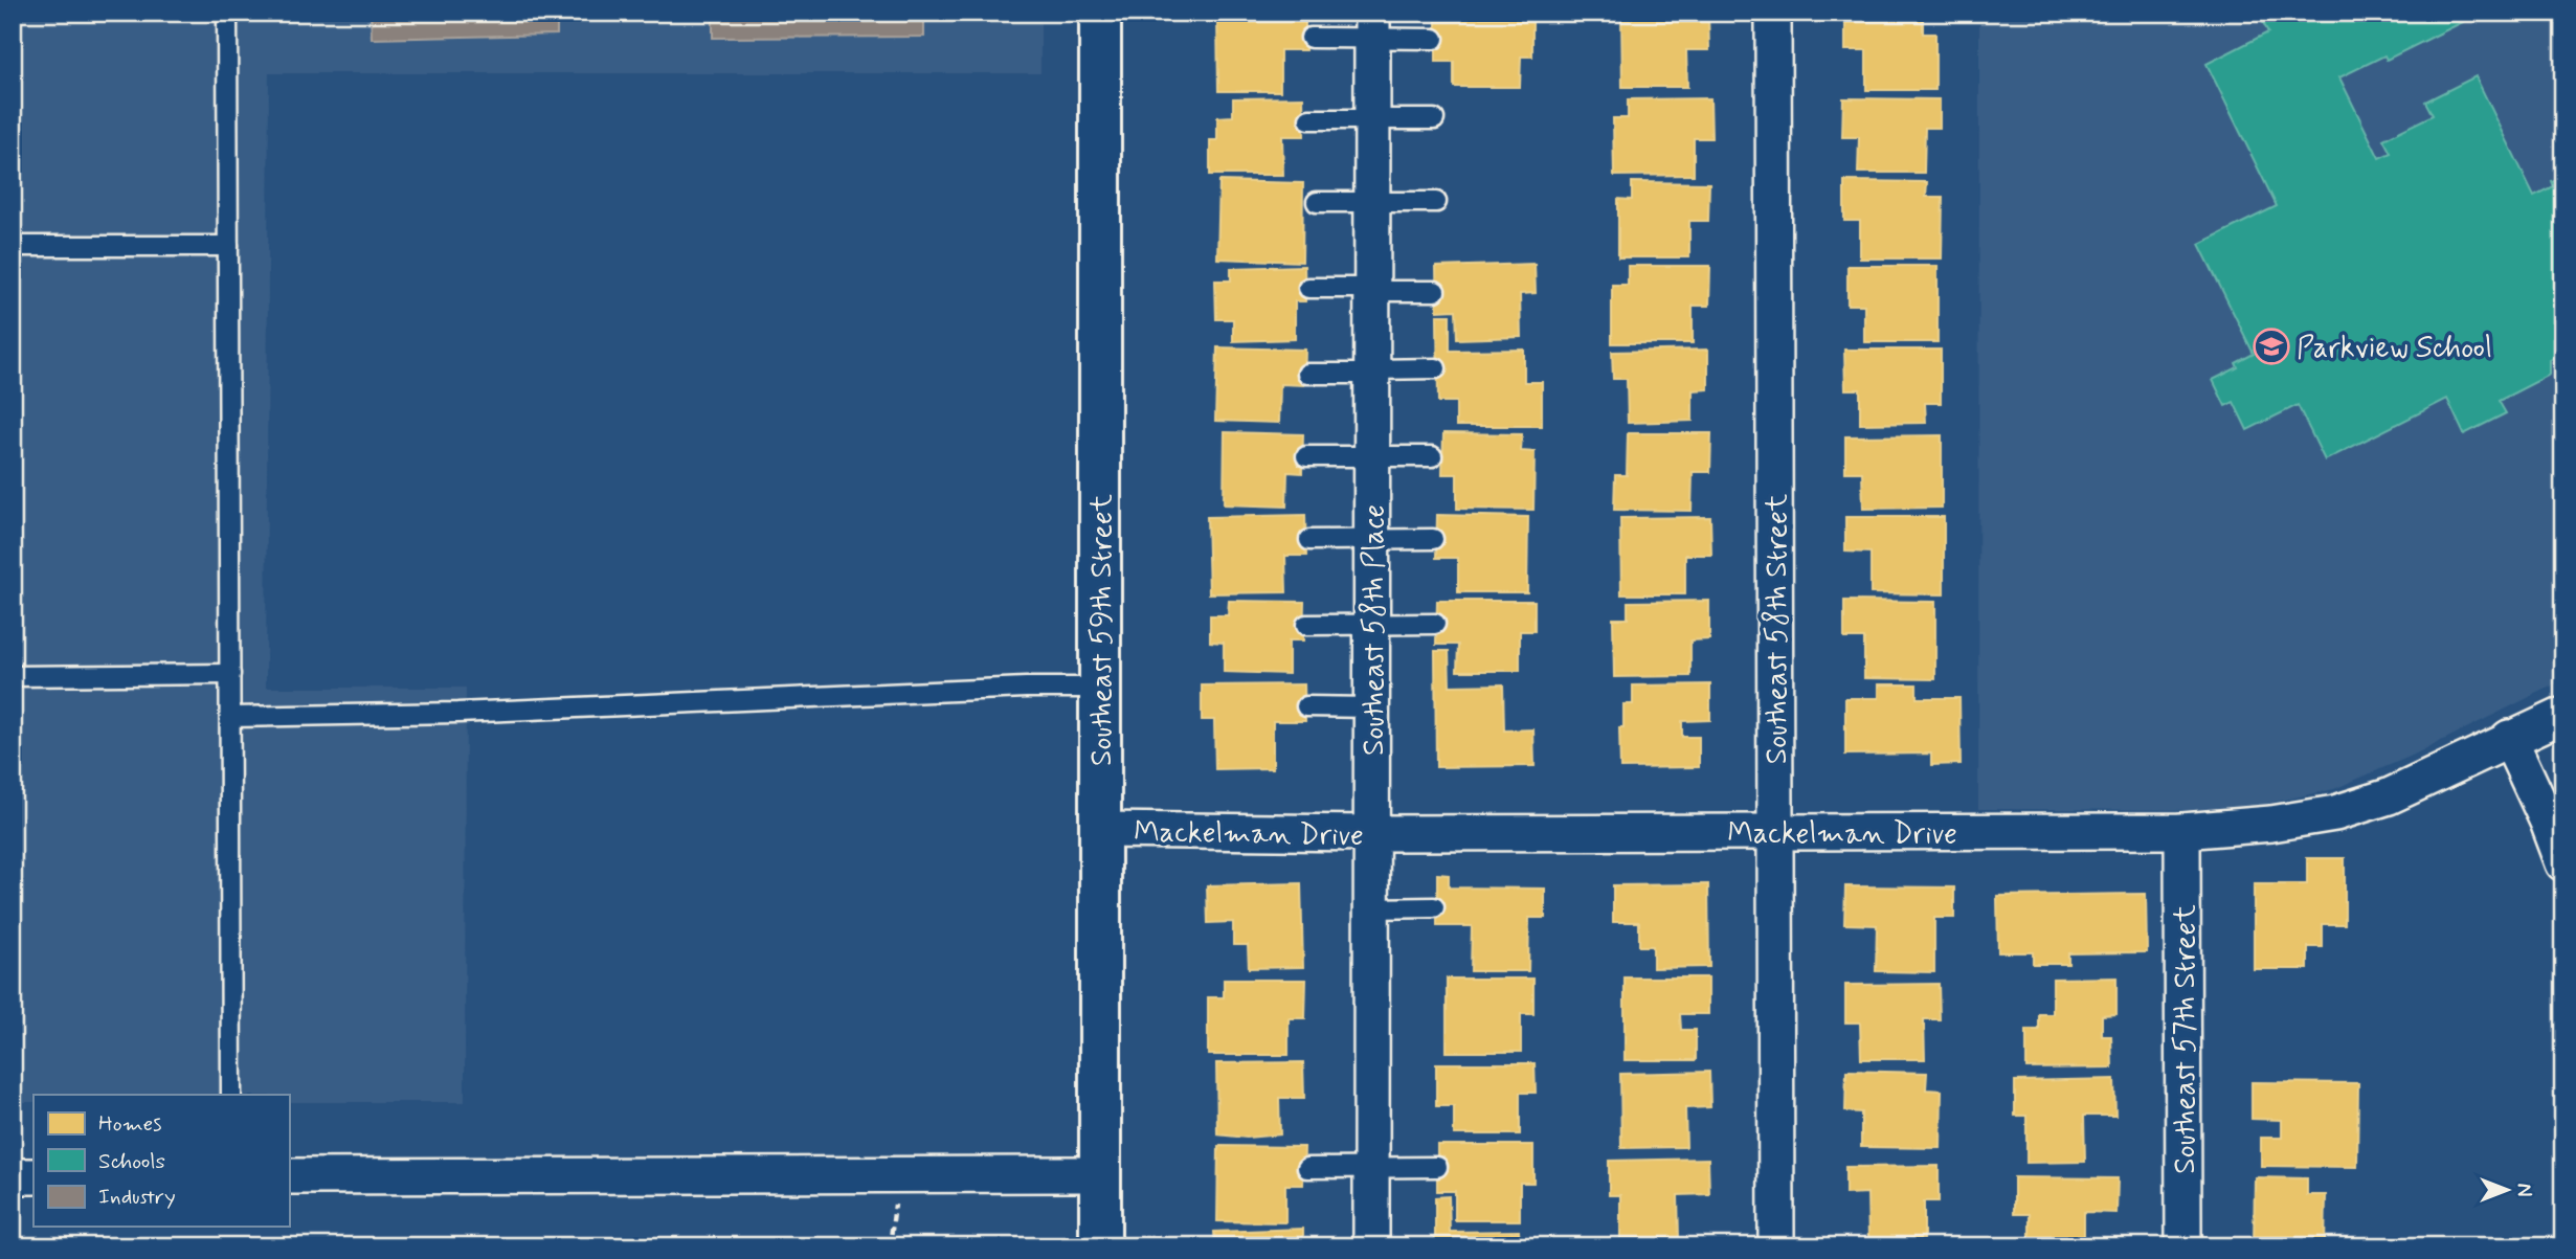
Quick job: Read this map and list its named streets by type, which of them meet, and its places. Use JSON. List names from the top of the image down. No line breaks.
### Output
{"streets":{"main road":["Southeast 59th Street"],"street":["Southeast 58th Street","Southeast 58th Place","Mackelman Drive","Southeast 57th Street"]},"crossings":[["Southeast 58th Street","Mackelman Drive"],["Southeast 59th Street","Mackelman Drive"],["Southeast 58th Place","Mackelman Drive"],["Mackelman Drive","Southeast 57th Street"]],"places":{"school or university":["Parkview School"]},"legend":["Homes","Schools","Industry"],"north":"right"}
